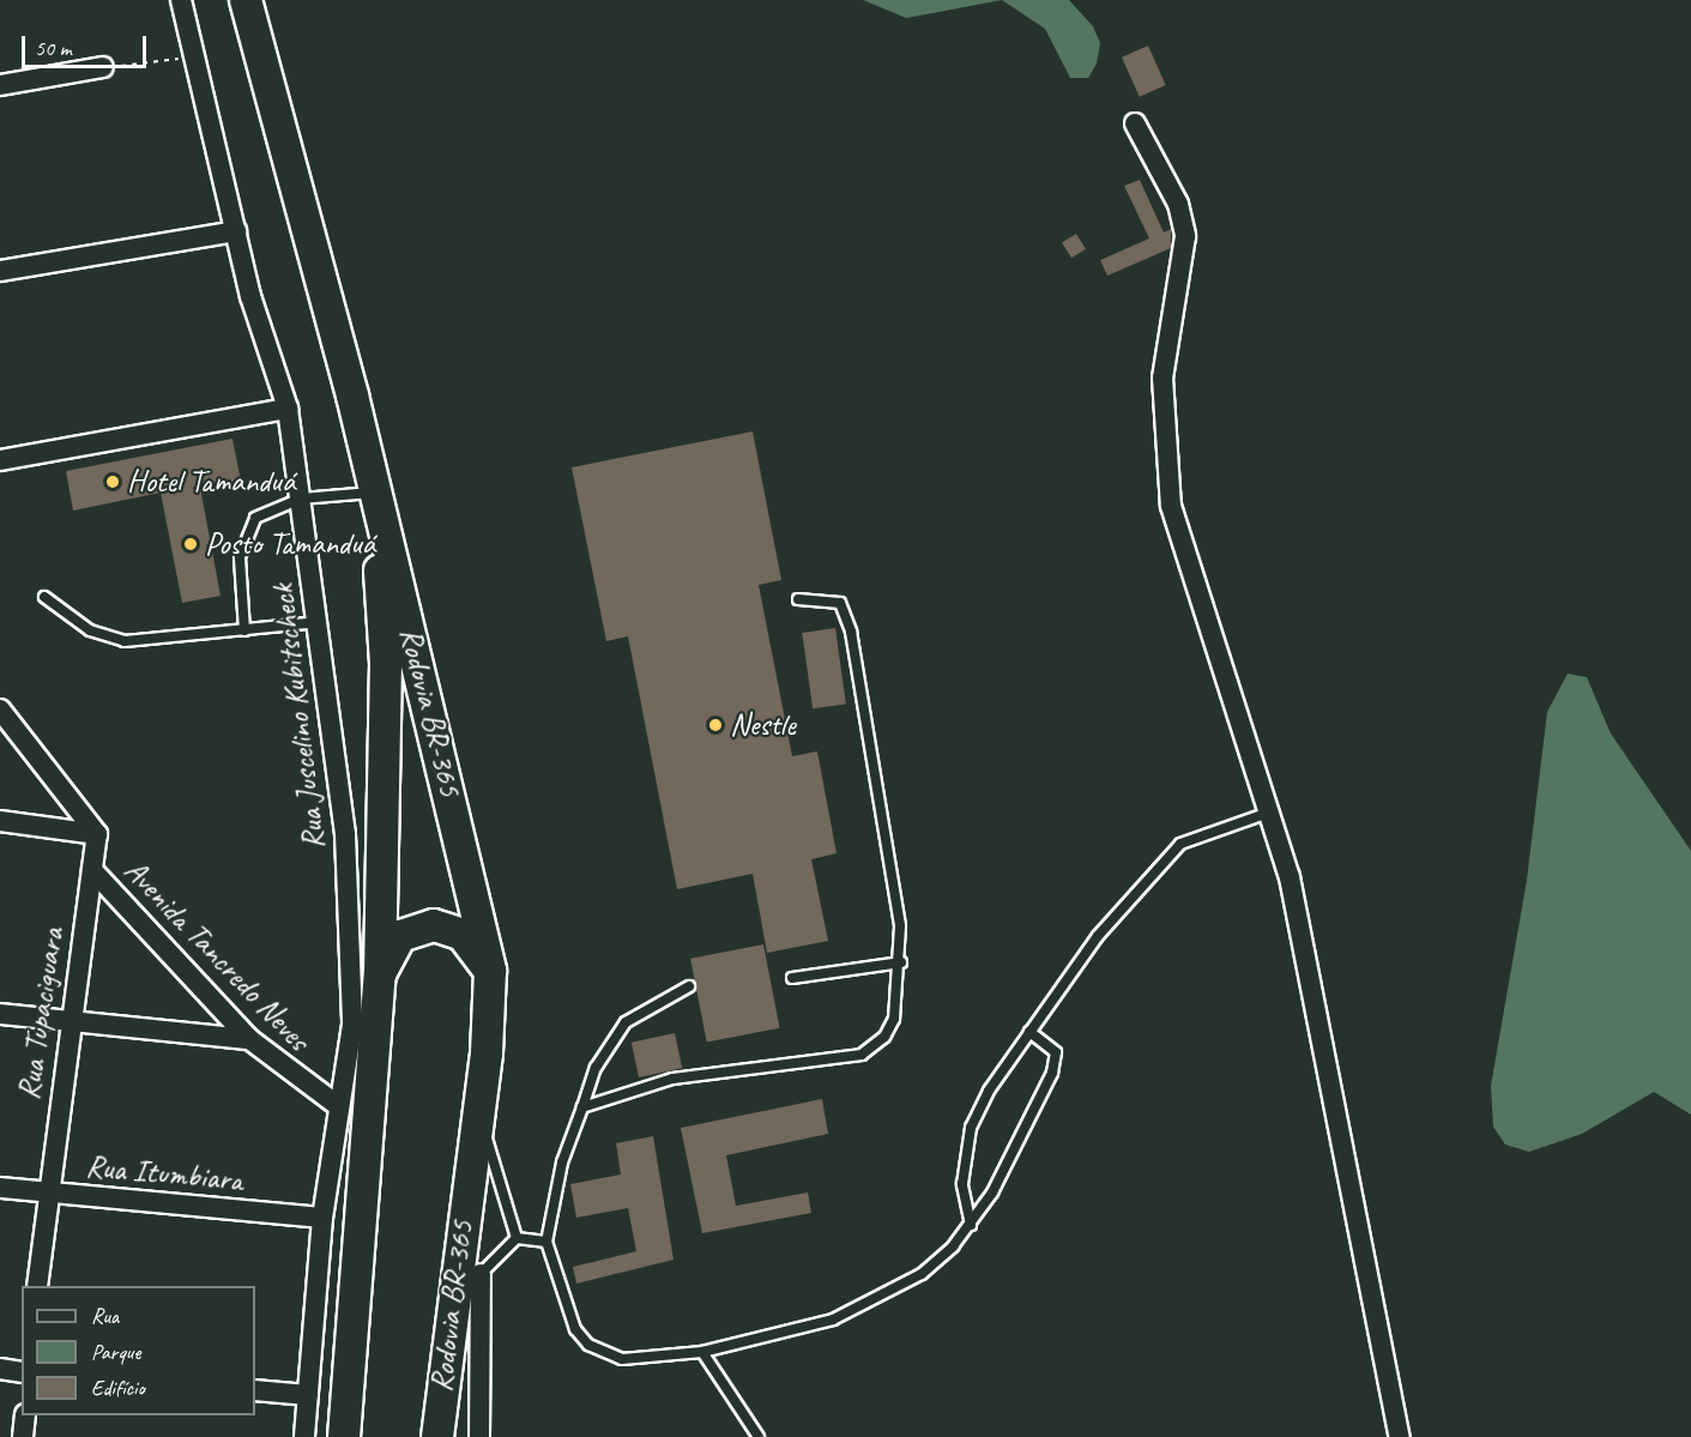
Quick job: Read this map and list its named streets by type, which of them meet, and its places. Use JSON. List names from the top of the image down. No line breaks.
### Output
{"streets":{"main road":["Rodovia BR-365"],"street":["Rua Juscelino Kubitscheck","Avenida Tancredo Neves","Rua Tupaciguara","Rua Itumbiara"]},"crossings":[["Rua Juscelino Kubitscheck","Avenida Tancredo Neves"],["Rua Juscelino Kubitscheck","Rua Itumbiara"],["Avenida Tancredo Neves","Rua Tupaciguara"],["Rua Tupaciguara","Rua Itumbiara"]],"places":["Hotel Tamanduá","Posto Tamanduá","Nestle"],"legend":["Rua","Parque","Edifício"],"scale_bar":"50 m"}
